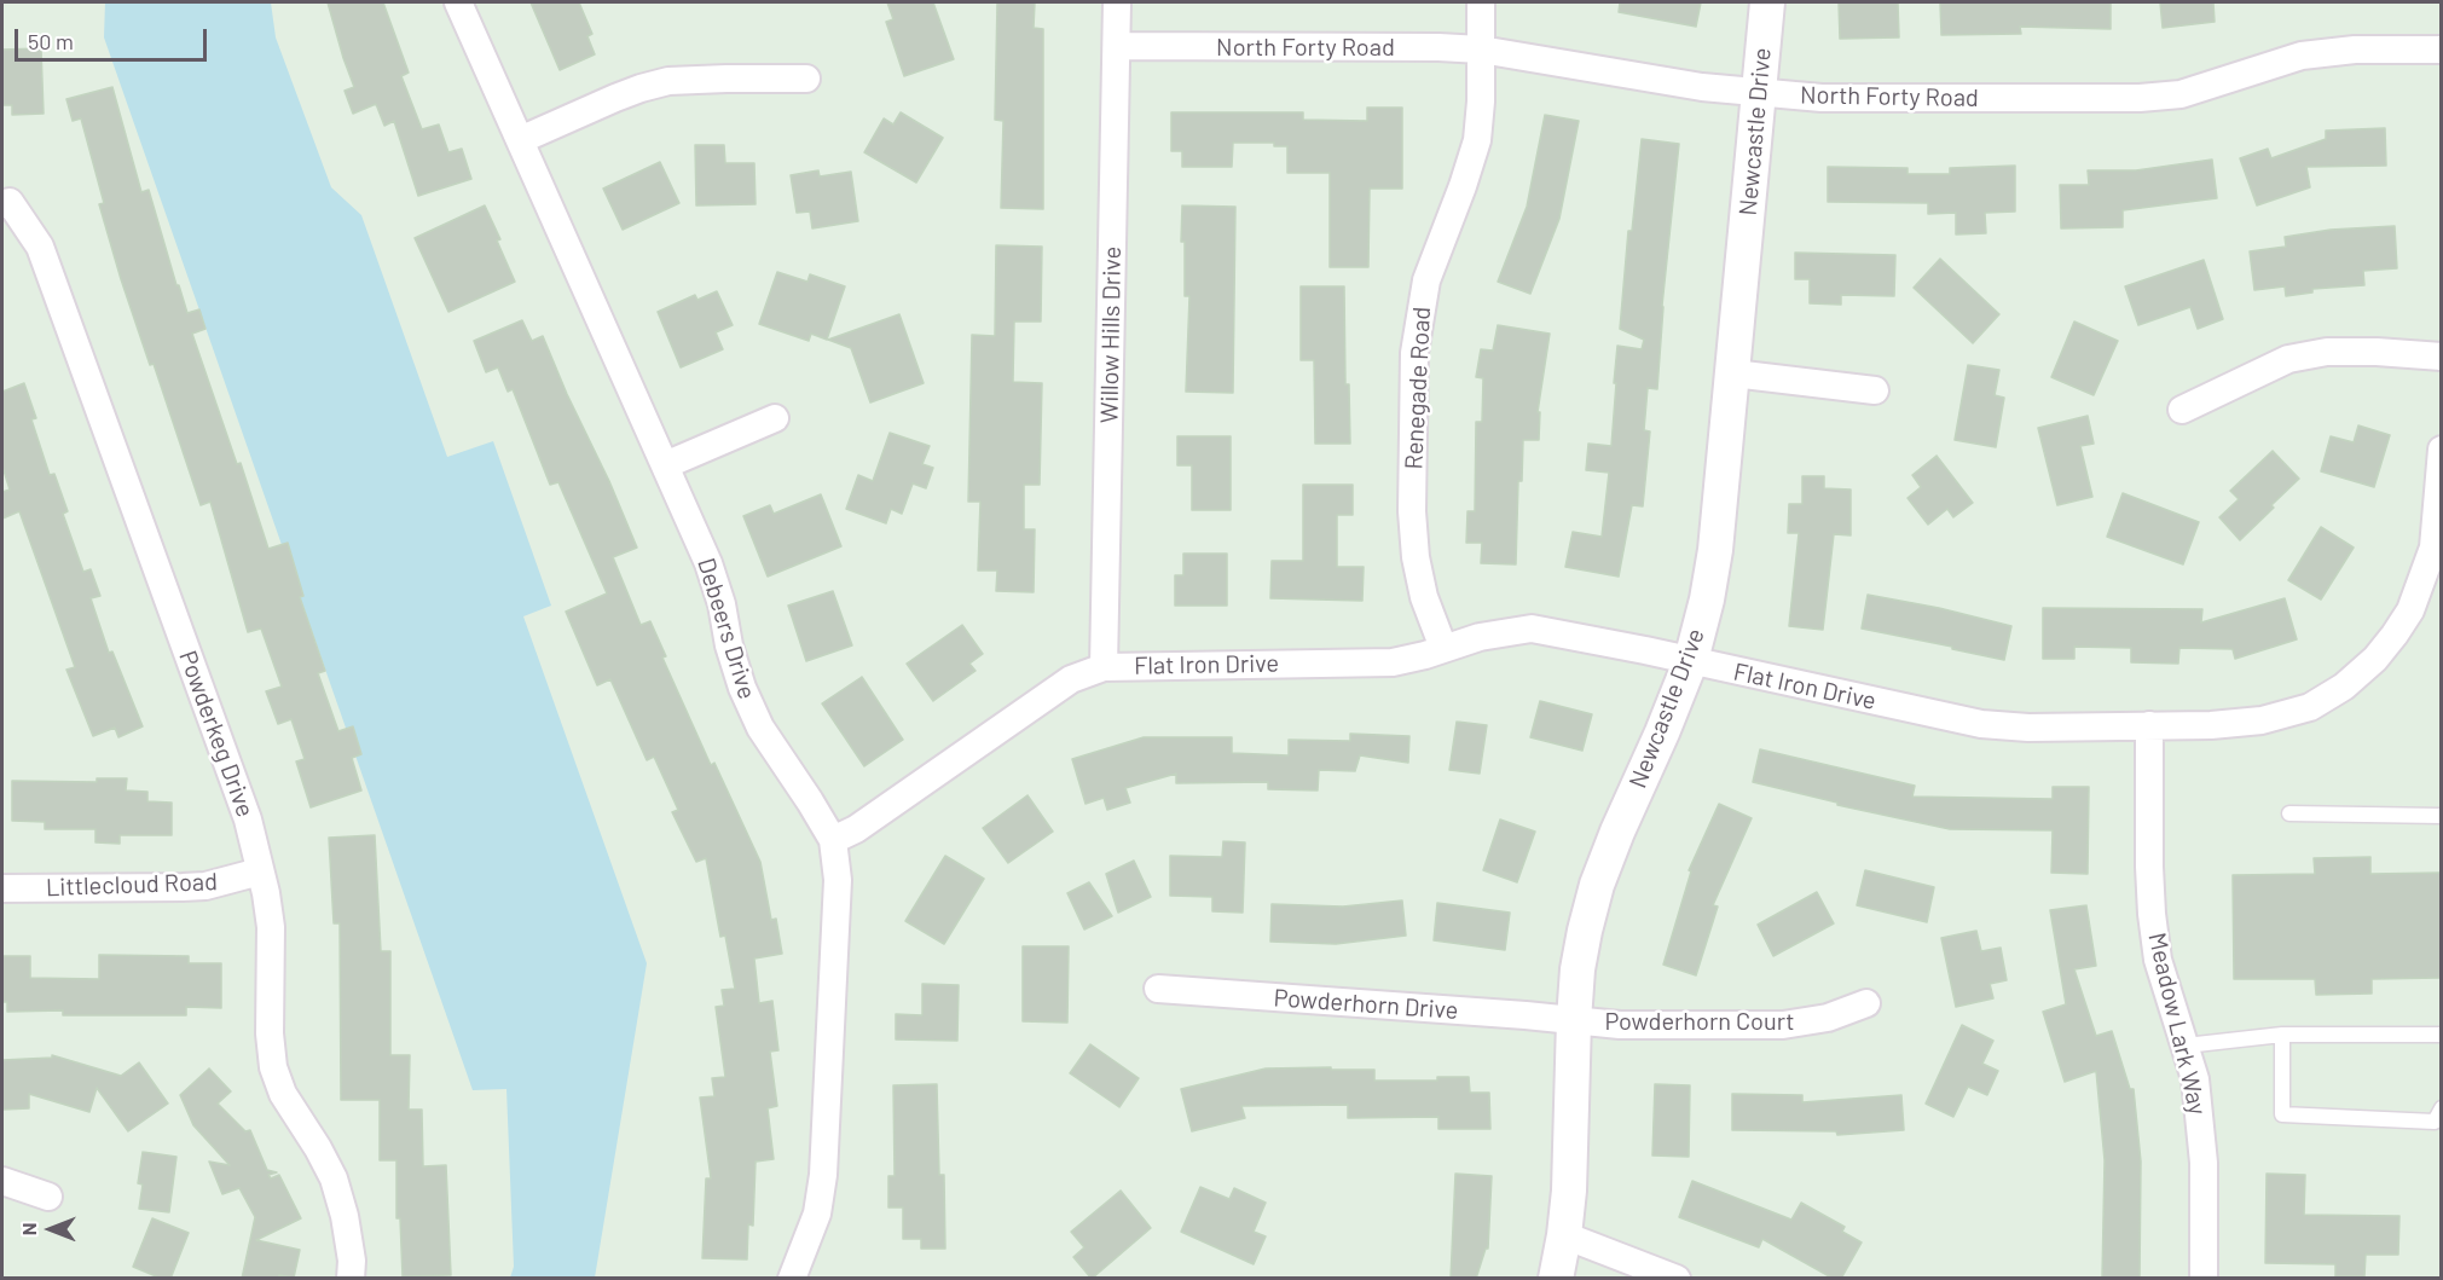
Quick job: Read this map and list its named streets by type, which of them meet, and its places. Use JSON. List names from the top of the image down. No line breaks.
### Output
{"streets":{"street":["North Forty Road","Newcastle Drive","Willow Hills Drive","Renegade Road","Debeers Drive","Flat Iron Drive","Powderkeg Drive","Littlecloud Road","Powderhorn Drive","Powderhorn Court","Meadow Lark Way"]},"crossings":[["North Forty Road","Newcastle Drive"],["North Forty Road","Willow Hills Drive"],["North Forty Road","Renegade Road"],["Newcastle Drive","Flat Iron Drive"],["Newcastle Drive","Powderhorn Drive"],["Newcastle Drive","Powderhorn Court"],["Willow Hills Drive","Flat Iron Drive"],["Renegade Road","Flat Iron Drive"],["Debeers Drive","Flat Iron Drive"],["Flat Iron Drive","Meadow Lark Way"],["Powderkeg Drive","Littlecloud Road"],["Powderhorn Drive","Powderhorn Court"]],"scale_bar":"50 m","north":"left"}
